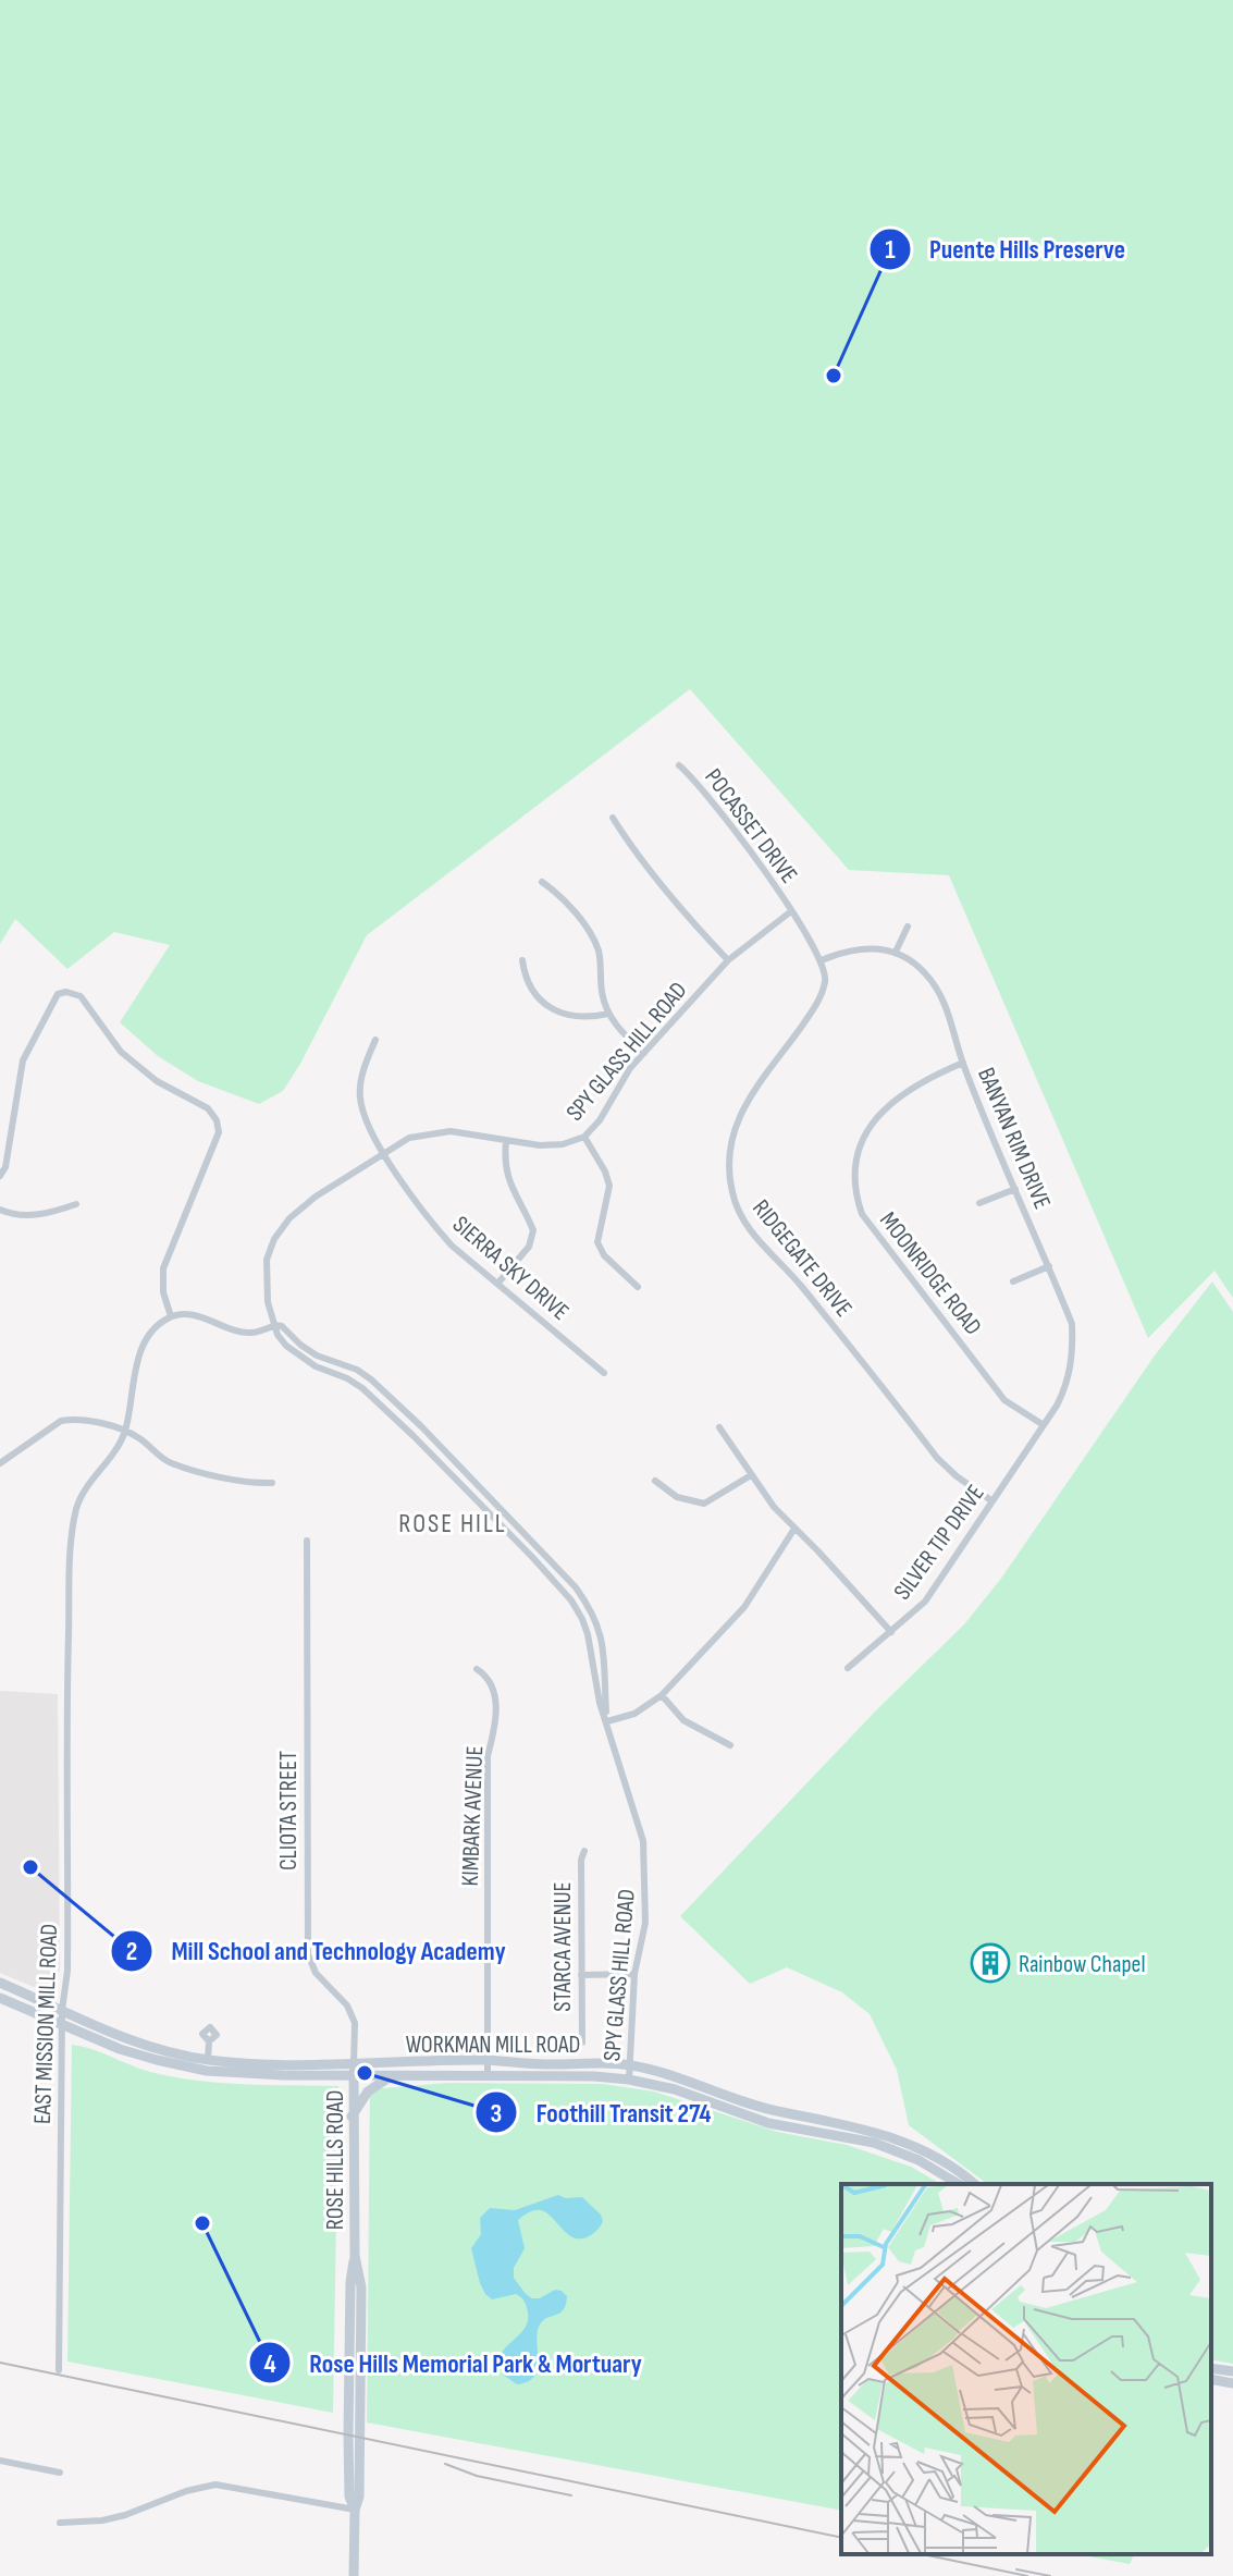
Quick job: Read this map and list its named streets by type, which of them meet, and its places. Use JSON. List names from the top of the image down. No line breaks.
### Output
{"streets":{"main road":["WORKMAN MILL ROAD","ROSE HILLS ROAD"],"street":["POCASSET DRIVE","SPY GLASS HILL ROAD","BANYAN RIM DRIVE","RIDGEGATE DRIVE","SIERRA SKY DRIVE","MOONRIDGE ROAD","SILVER TIP DRIVE","CLIOTA STREET","KIMBARK AVENUE","STARCA AVENUE","EAST MISSION MILL ROAD"]},"crossings":[["POCASSET DRIVE","SPY GLASS HILL ROAD"],["SPY GLASS HILL ROAD","SIERRA SKY DRIVE"],["SPY GLASS HILL ROAD","WORKMAN MILL ROAD"],["BANYAN RIM DRIVE","MOONRIDGE ROAD"],["BANYAN RIM DRIVE","SILVER TIP DRIVE"],["RIDGEGATE DRIVE","SILVER TIP DRIVE"],["MOONRIDGE ROAD","SILVER TIP DRIVE"],["CLIOTA STREET","WORKMAN MILL ROAD"],["CLIOTA STREET","ROSE HILLS ROAD"],["KIMBARK AVENUE","WORKMAN MILL ROAD"],["EAST MISSION MILL ROAD","WORKMAN MILL ROAD"],["WORKMAN MILL ROAD","ROSE HILLS ROAD"]],"districts":["ROSE HILL"],"places":{"other":["Puente Hills Preserve","Mill School and Technology Academy","Foothill Transit 274","Rose Hills Memorial Park & Mortuary"],"building":["Rainbow Chapel"]}}
